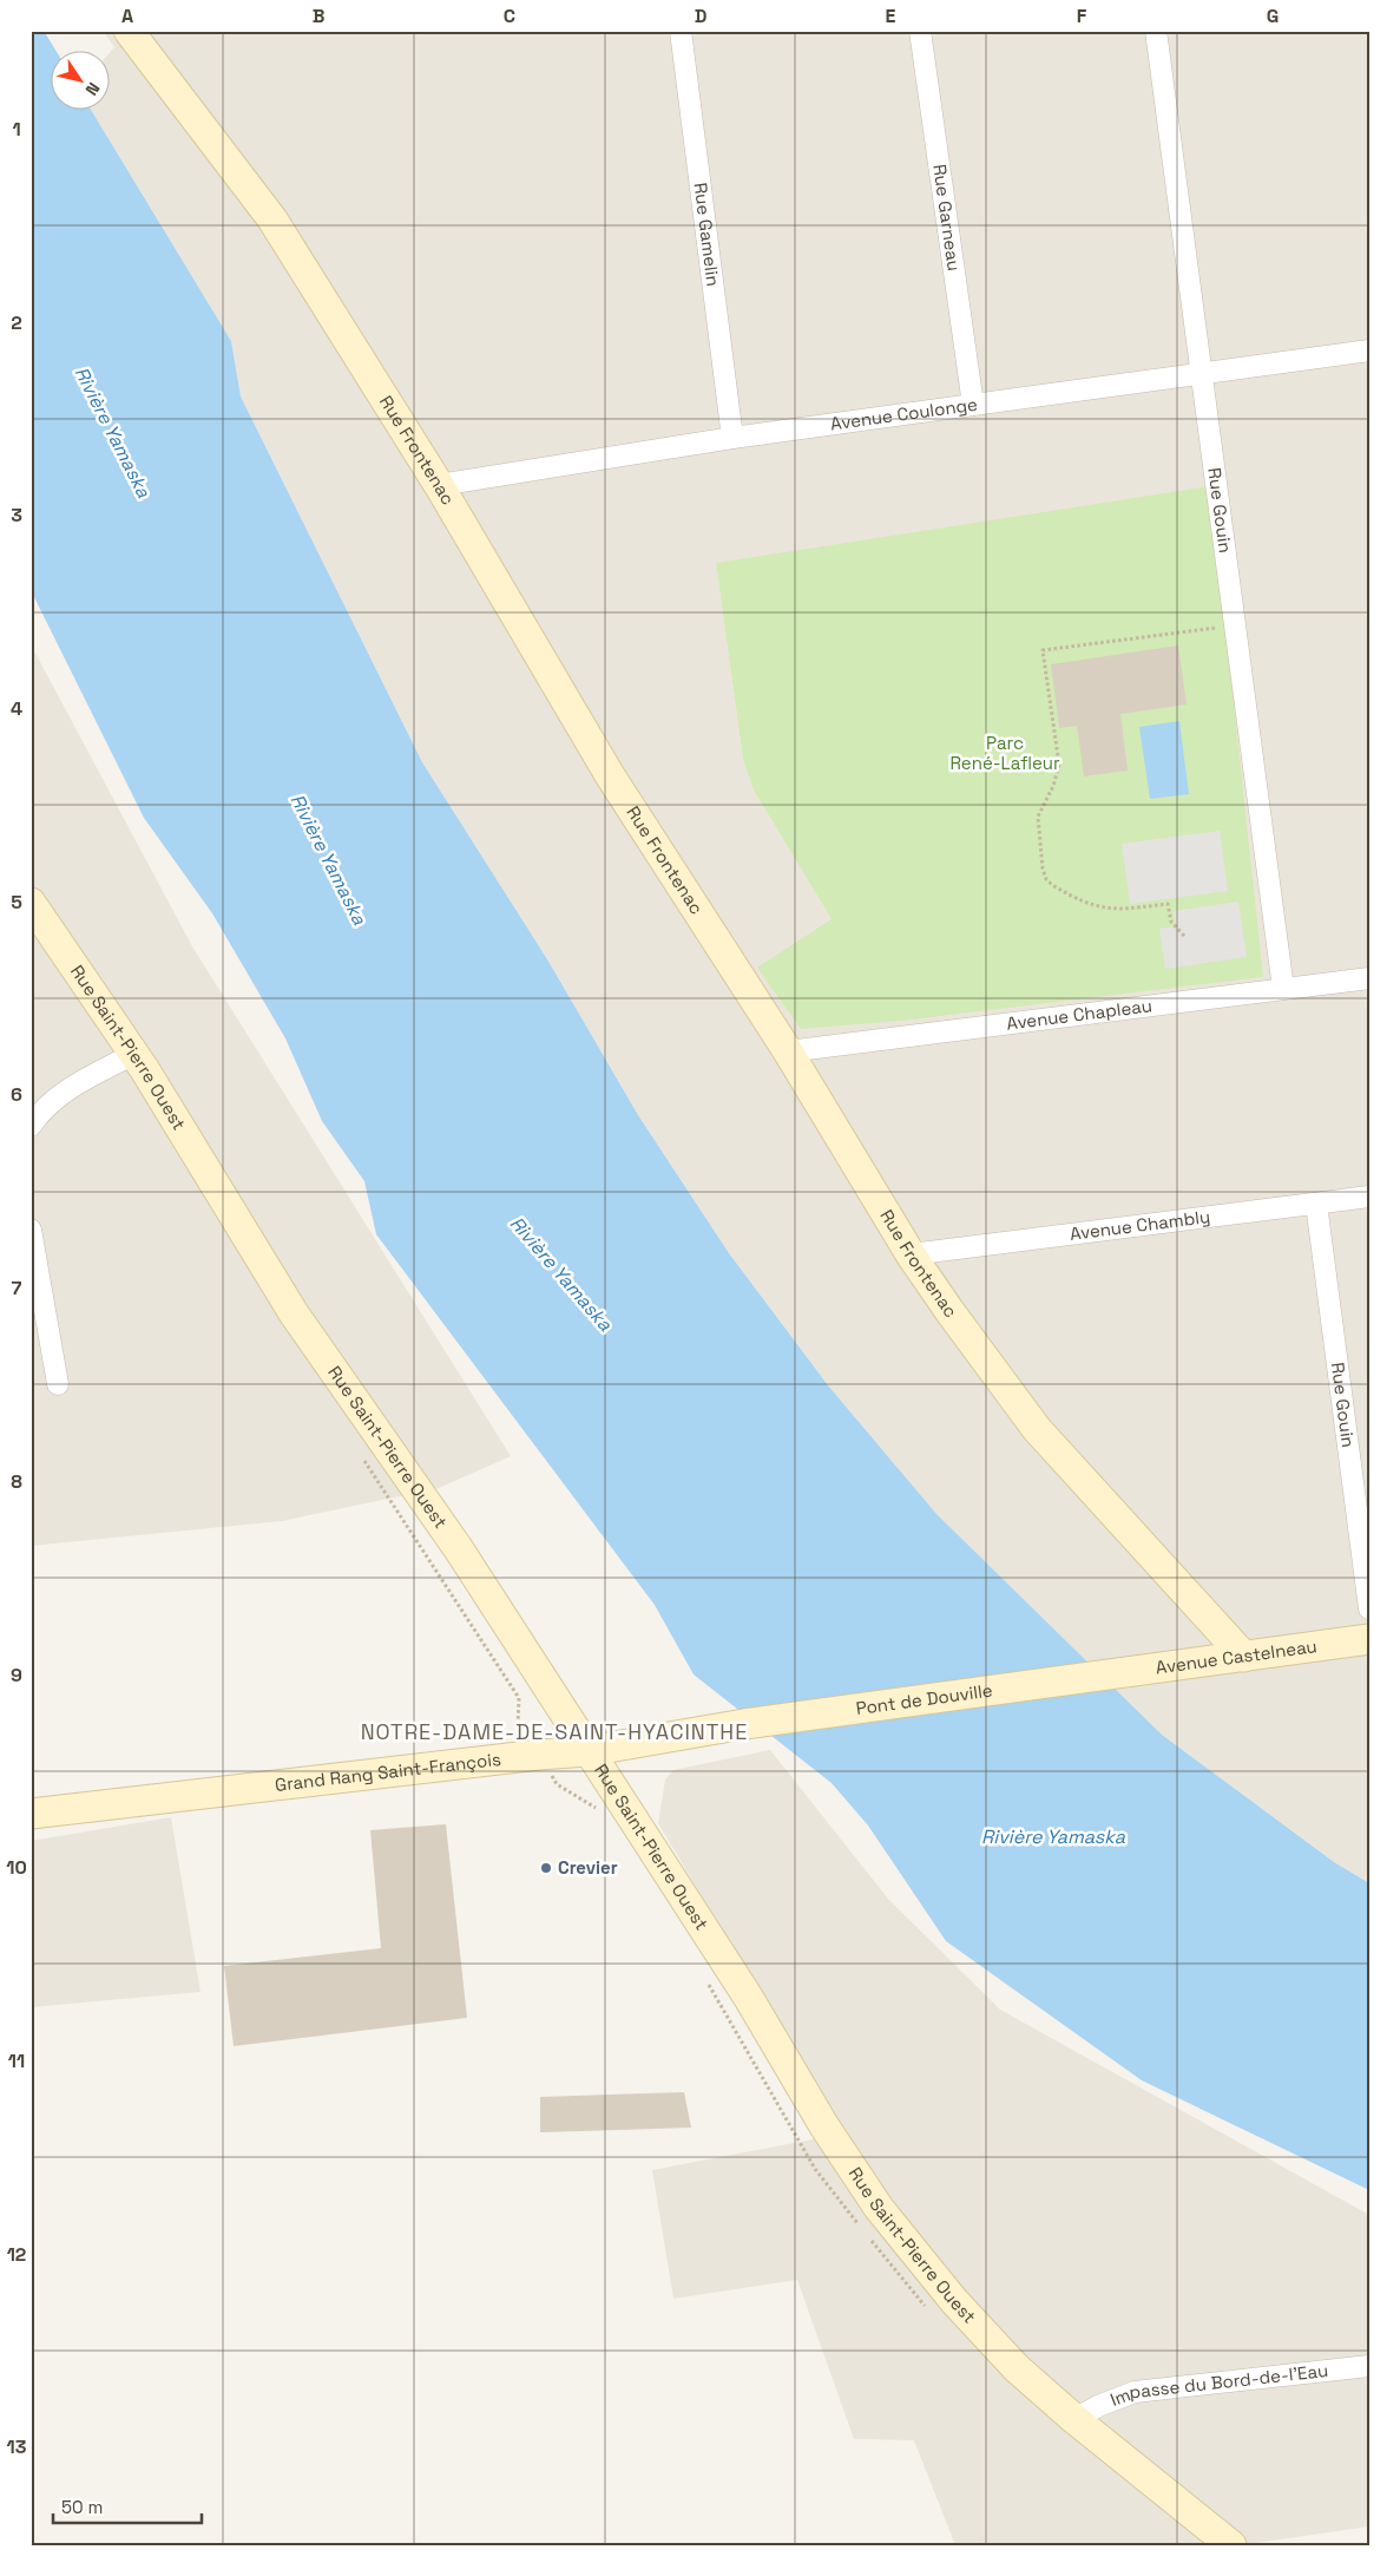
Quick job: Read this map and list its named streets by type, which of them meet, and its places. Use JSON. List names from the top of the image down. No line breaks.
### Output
{"streets":{"main road":["Rue Frontenac","Rue Saint-Pierre Ouest","Avenue Castelneau","Pont de Douville","Grand Rang Saint-François"],"street":["Rue Garneau","Rue Gamelin","Avenue Coulonge","Rue Gouin","Avenue Chapleau","Avenue Chambly","Impasse du Bord-de-l'Eau"]},"crossings":[["Rue Garneau","Avenue Coulonge"],["Rue Gamelin","Avenue Coulonge"],["Avenue Coulonge","Rue Frontenac"],["Avenue Coulonge","Rue Gouin"],["Rue Frontenac","Avenue Chapleau"],["Rue Frontenac","Avenue Chambly"],["Rue Frontenac","Avenue Castelneau"],["Rue Gouin","Avenue Chapleau"],["Rue Gouin","Avenue Chambly"],["Rue Saint-Pierre Ouest","Grand Rang Saint-François"],["Rue Saint-Pierre Ouest","Impasse du Bord-de-l'Eau"],["Avenue Castelneau","Pont de Douville"],["Pont de Douville","Grand Rang Saint-François"]],"districts":["NOTRE-DAME-DE-SAINT-HYACINTHE"],"water":["Rivière Yamaska"],"parks":["Parc René-Lafleur"],"places":["Crevier"],"scale_bar":"50 m","north":"bottom right","grid":{"columns":["A","B","C","D","E","F","G"],"rows":["1","2","3","4","5","6","7","8","9","10","11","12","13"]}}
